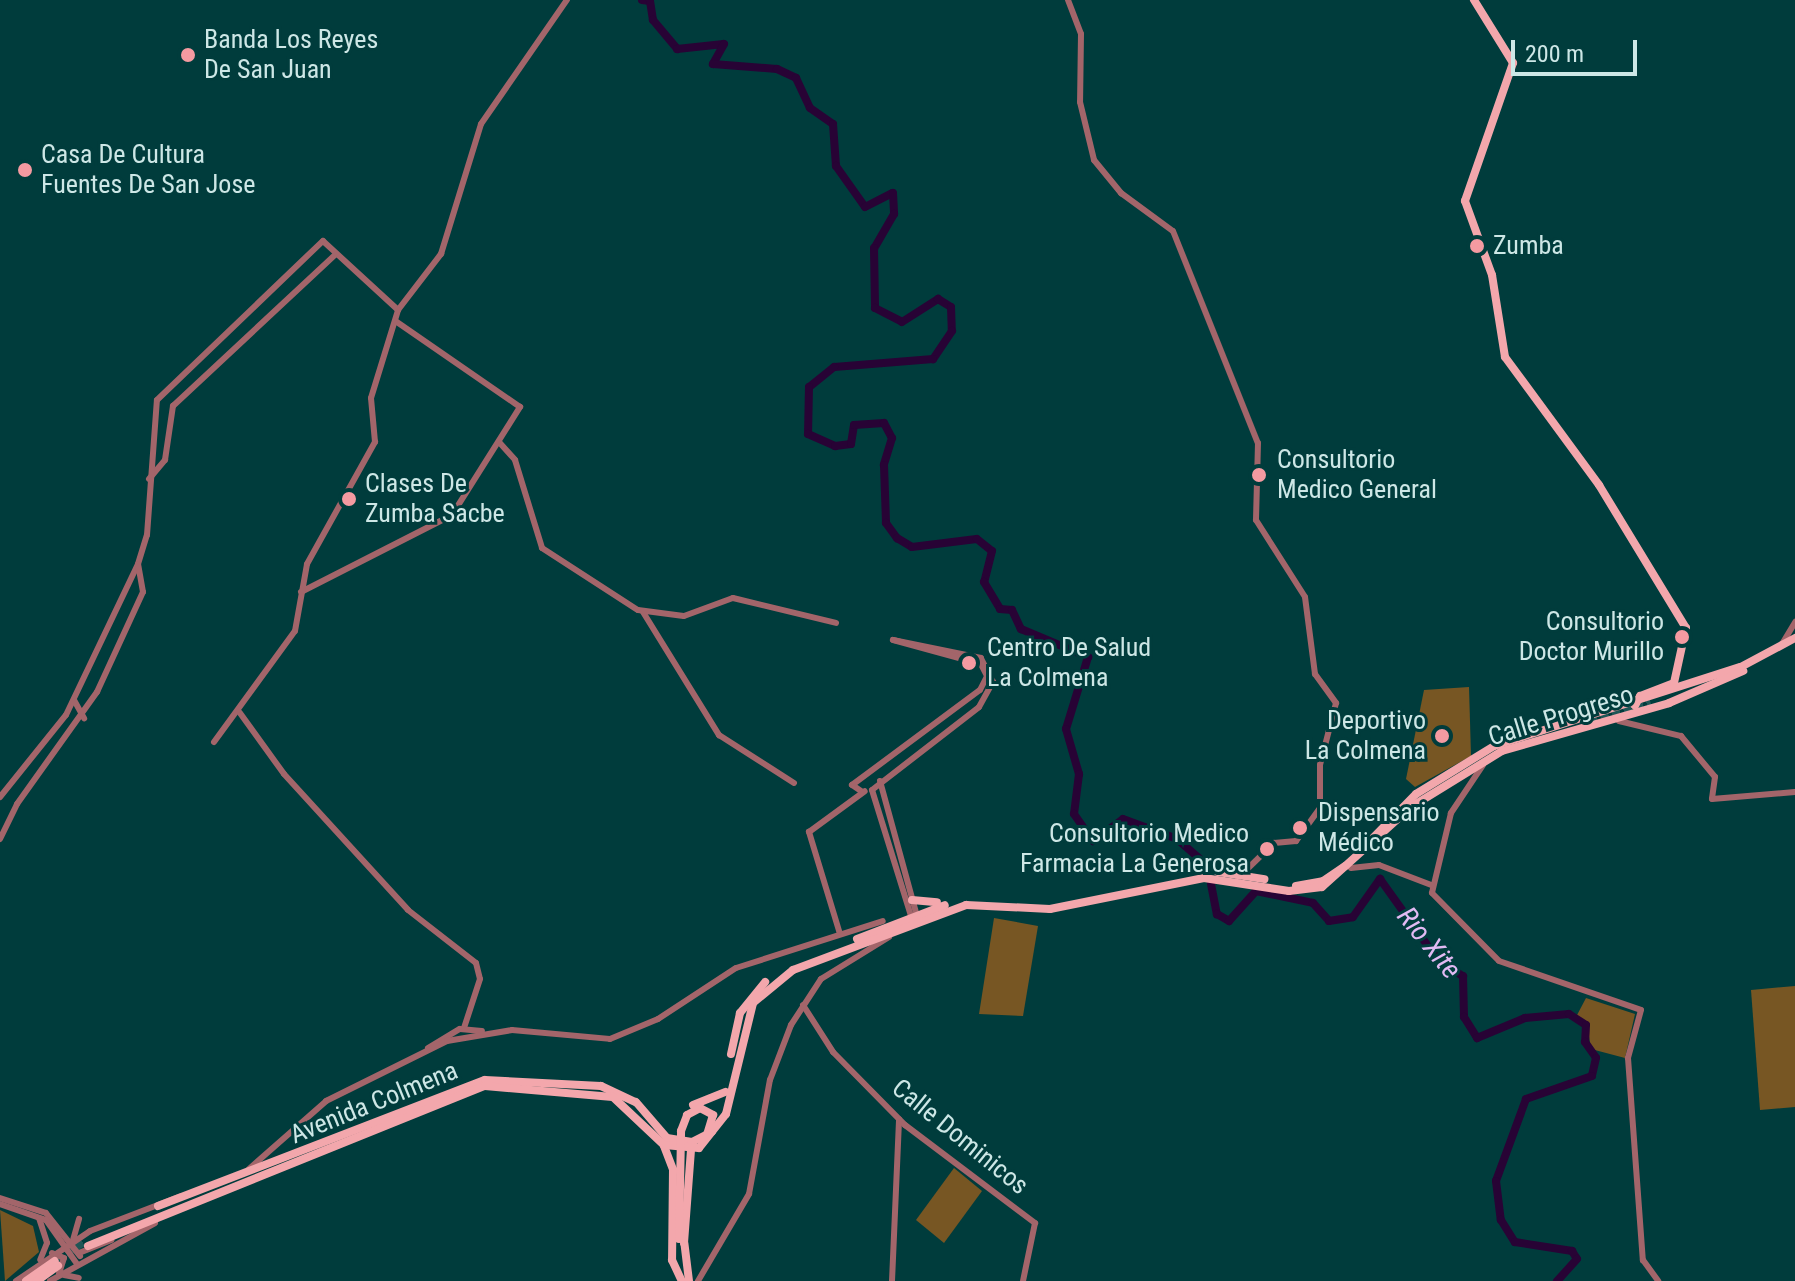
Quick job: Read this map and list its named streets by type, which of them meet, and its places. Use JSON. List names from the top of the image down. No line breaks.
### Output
{"streets":{"main road":["Calle Progreso","Avenida Colmena"],"street":["Calle Dominicos"]},"water":["Rio Xite"],"places":["Banda Los Reyes De San Juan","Casa De Cultura Fuentes De San Jose","Zumba","Consultorio Medico General","Clases De Zumba Sacbe","Consultorio Doctor Murillo","Centro De Salud La Colmena","Deportivo La Colmena","Dispensario Médico","Consultorio Medico Farmacia La Generosa"],"scale_bar":"200 m"}
